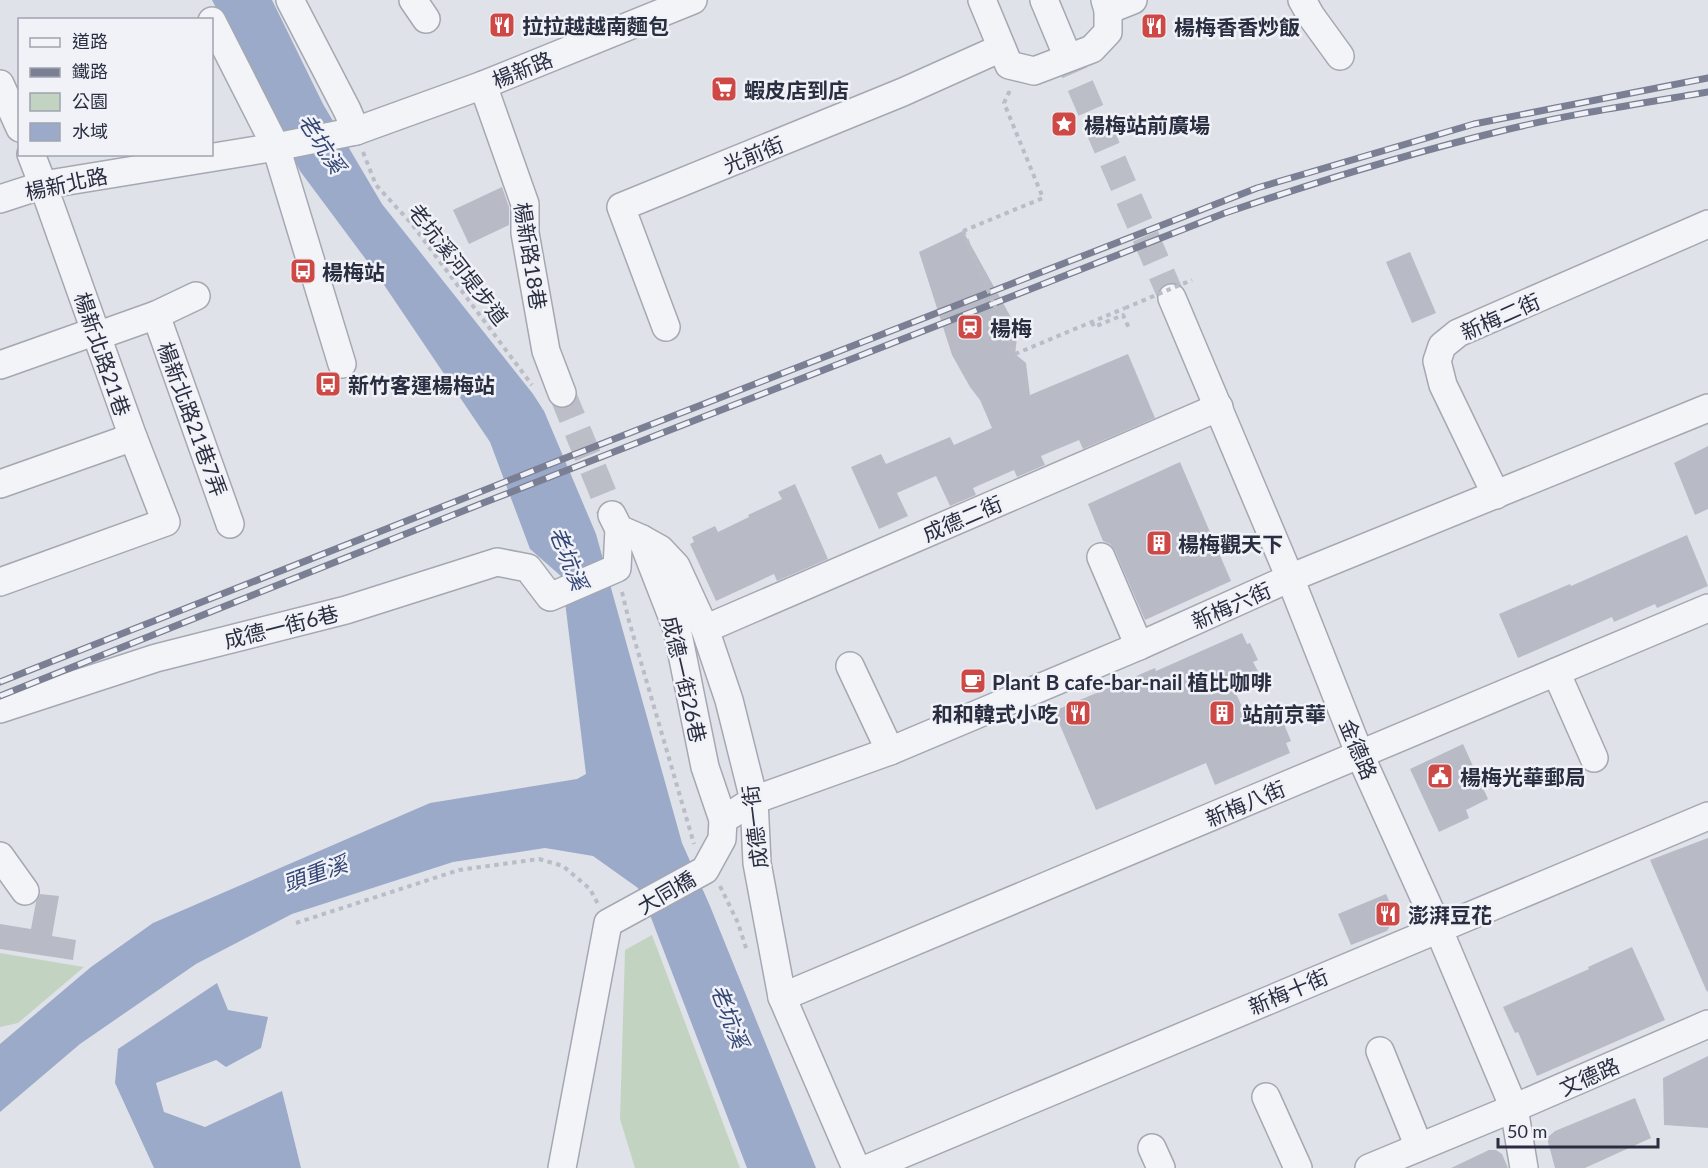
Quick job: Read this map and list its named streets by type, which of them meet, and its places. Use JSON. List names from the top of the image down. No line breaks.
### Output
{"streets":{"street":["楊新路","光前街","楊新北路","楊新路18巷","新梅二街","楊新北路21巷","楊新北路21巷7弄","成德二街","新梅六街","成德一街6巷","成德一街26巷","金德路","新梅八街","成德一街","大同橋","新梅十街","文德路"],"path":["老坑溪河堤步道"]},"crossings":[["楊新路","楊新北路"],["楊新路","楊新路18巷"],["楊新路","老坑溪河堤步道"],["楊新北路","楊新北路21巷"],["楊新路18巷","老坑溪河堤步道"],["新梅二街","新梅六街"],["楊新北路21巷","楊新北路21巷7弄"],["成德二街","金德路"],["成德二街","成德一街"],["新梅六街","金德路"],["新梅六街","成德一街"],["成德一街6巷","成德一街26巷"],["成德一街6巷","成德一街"],["成德一街26巷","成德一街"],["成德一街26巷","大同橋"],["金德路","新梅八街"],["金德路","新梅十街"],["金德路","文德路"],["新梅八街","成德一街"]],"water":["老坑溪","頭重溪"],"places":{"restaurant":["拉拉越越南麵包","楊梅香香炒飯","和和韓式小吃","澎湃豆花"],"supermarket":["蝦皮店到店"],"place":["楊梅站前廣場"],"bus stop":["楊梅站","新竹客運楊梅站"],"station":["楊梅"],"building":["楊梅觀天下","站前京華"],"cafe":["Plant B cafe-bar-nail 植比咖啡"],"public building":["楊梅光華郵局"]},"legend":["道路","鐵路","公園","水域"],"scale_bar":"50 m"}
